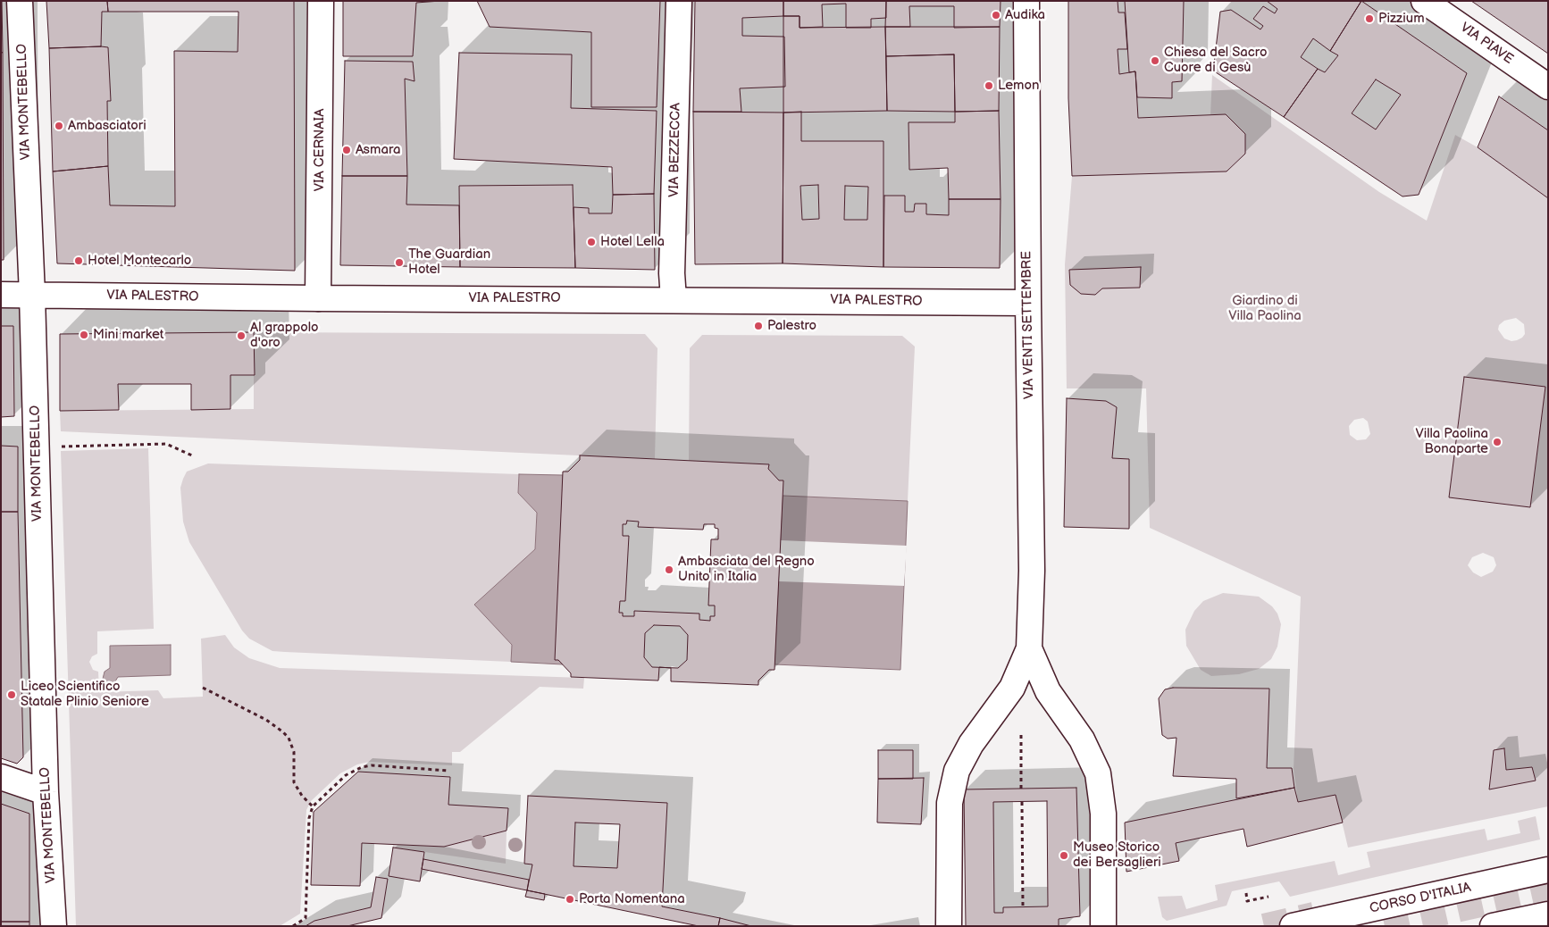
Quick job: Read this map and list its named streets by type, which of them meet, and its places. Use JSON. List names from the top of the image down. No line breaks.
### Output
{"streets":{"main road":["VIA PIAVE","VIA MONTEBELLO","VIA CERNAIA","VIA BEZZECCA","VIA PALESTRO","VIA VENTI SETTEMBRE","CORSO D'ITALIA"]},"crossings":[["VIA MONTEBELLO","VIA PALESTRO"],["VIA CERNAIA","VIA PALESTRO"],["VIA BEZZECCA","VIA PALESTRO"],["VIA PALESTRO","VIA VENTI SETTEMBRE"]],"parks":["Giardino di Villa Paolina"],"places":["Audika","Pizzium","Chiesa del Sacro Cuore di Gesù","Lemon","Ambasciatori","Asmara","Hotel Lella","Hotel Montecarlo","The Guardian Hotel","Palestro","Mini market","Al grappolo d'oro","Villa Paolina Bonaparte","Ambasciata del Regno Unito in Italia","Liceo Scientifico Statale Plinio Seniore","Museo Storico dei Bersaglieri","Porta Nomentana"]}
